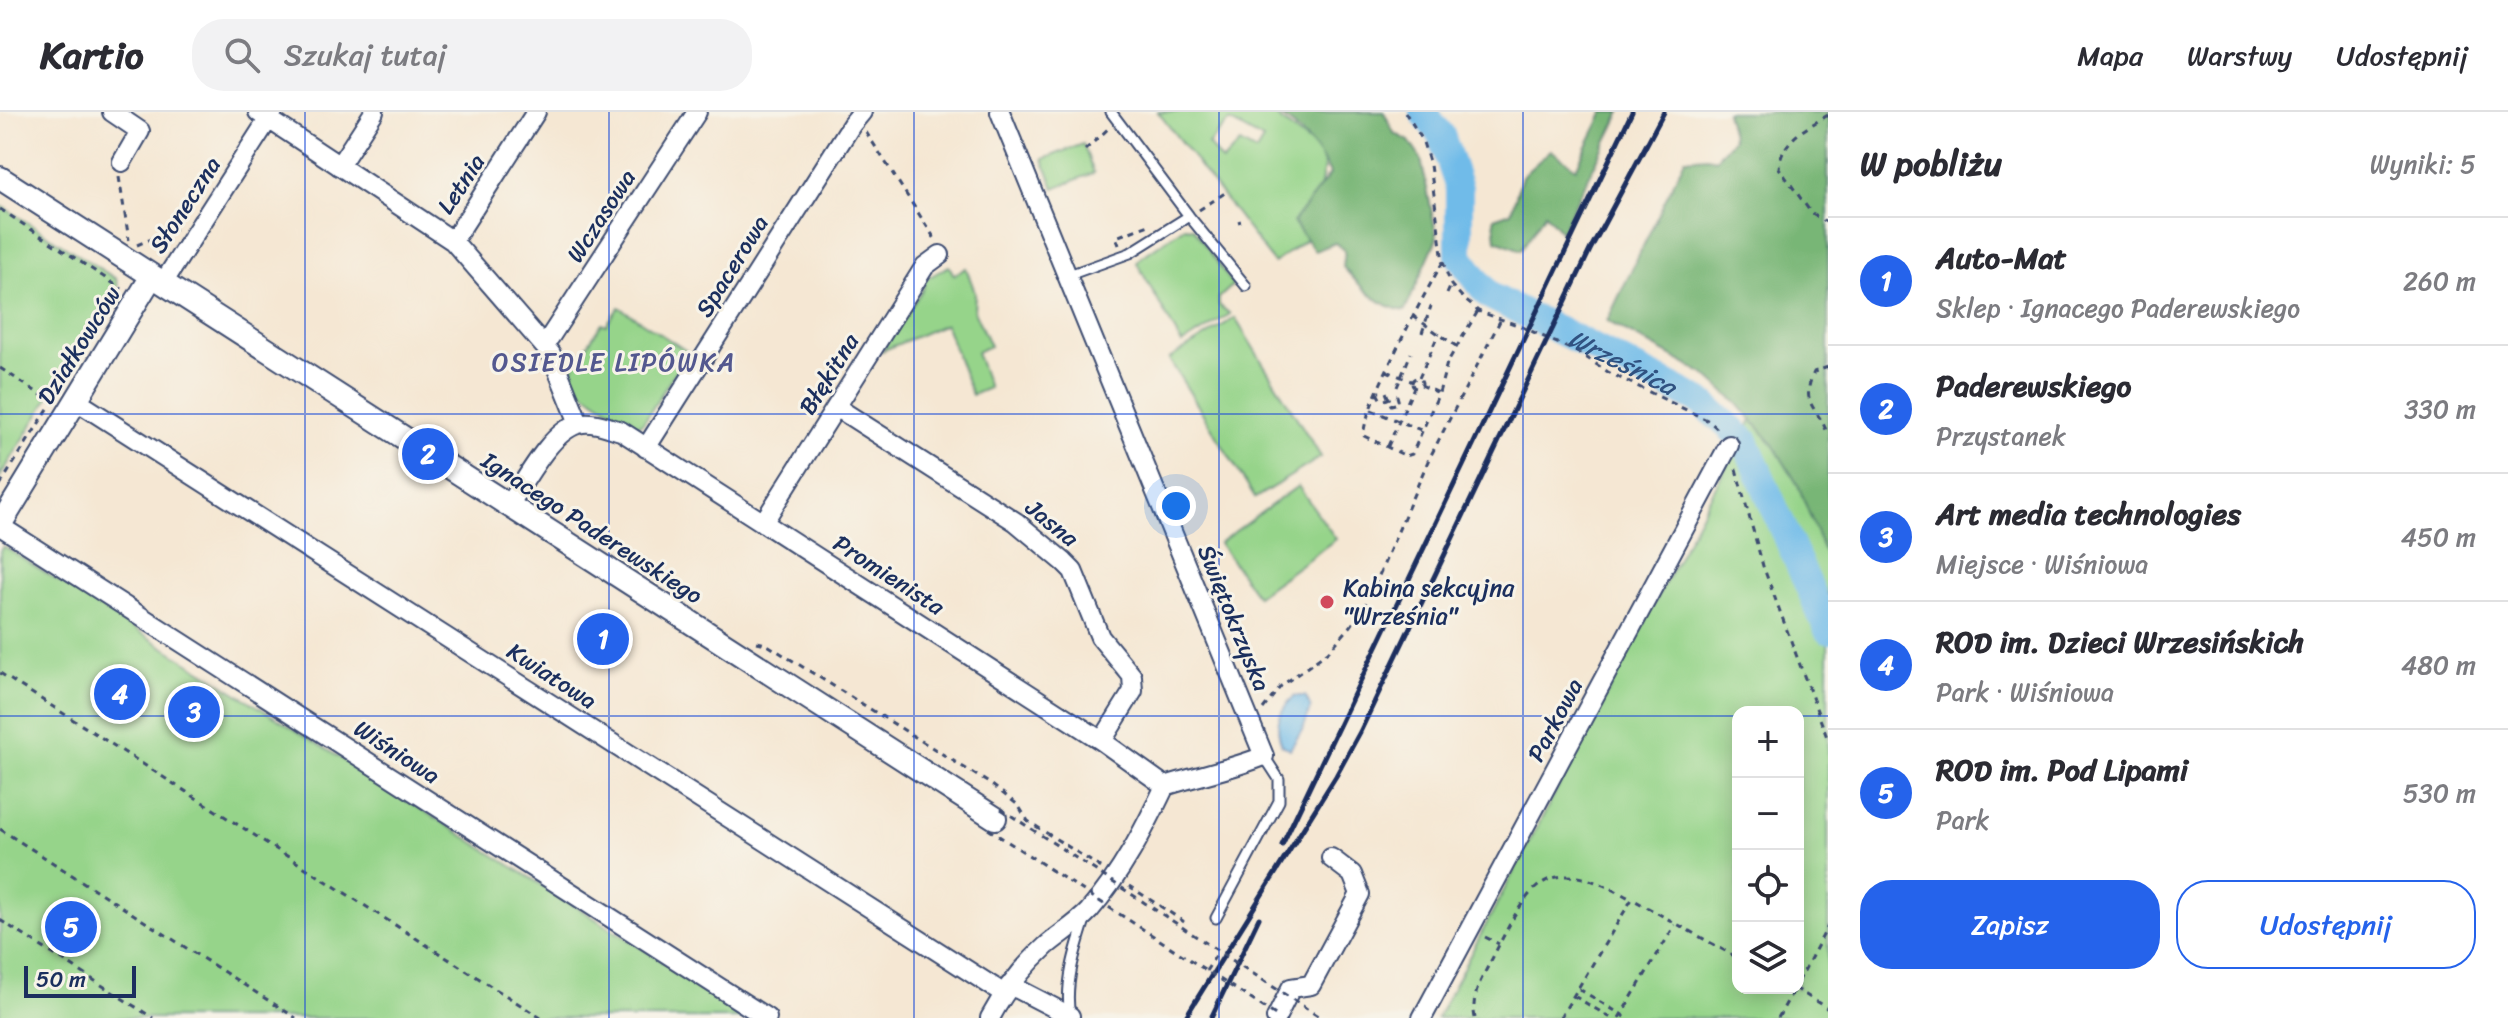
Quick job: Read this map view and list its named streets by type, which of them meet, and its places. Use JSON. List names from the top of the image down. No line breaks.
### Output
{"streets":{"street":["Letnia","Słoneczna","Wczasowa","Spacerowa","Działkowców","Błękitna","Jasna","Ignacego Paderewskiego","Promienista","Świętokrzyska","Kwiatowa","Parkowa","Wiśniowa"]},"crossings":[["Słoneczna","Działkowców"],["Słoneczna","Ignacego Paderewskiego"],["Spacerowa","Promienista"],["Działkowców","Ignacego Paderewskiego"],["Działkowców","Kwiatowa"],["Działkowców","Wiśniowa"],["Błękitna","Jasna"],["Błękitna","Promienista"],["Jasna","Promienista"]],"districts":["OSIEDLE LIPÓWKA"],"water":["Wrześnica"],"places":["Kabina sekcyjna \"Września\""],"scale_bar":"50 m","page":{"header":"Kartio","search":"Szukaj tutaj","nav":["Mapa","Warstwy","Udostępnij"],"heading":["W pobliżu","Wyniki: 5"],"list":[{"mark":"1","name":"Auto-Mat","note":"Sklep · Ignacego Paderewskiego","value":"260 m"},{"mark":"2","name":"Paderewskiego","note":"Przystanek","value":"330 m"},{"mark":"3","name":"Art media technologies","note":"Miejsce · Wiśniowa","value":"450 m"},{"mark":"4","name":"ROD im. Dzieci Wrzesińskich","note":"Park · Wiśniowa","value":"480 m"},{"mark":"5","name":"ROD im. Pod Lipami","note":"Park","value":"530 m"}],"pins":["2","1","4","3","5"],"map_buttons":["+","−"],"buttons":["Zapisz","Udostępnij"],"scale":"50 m"}}
